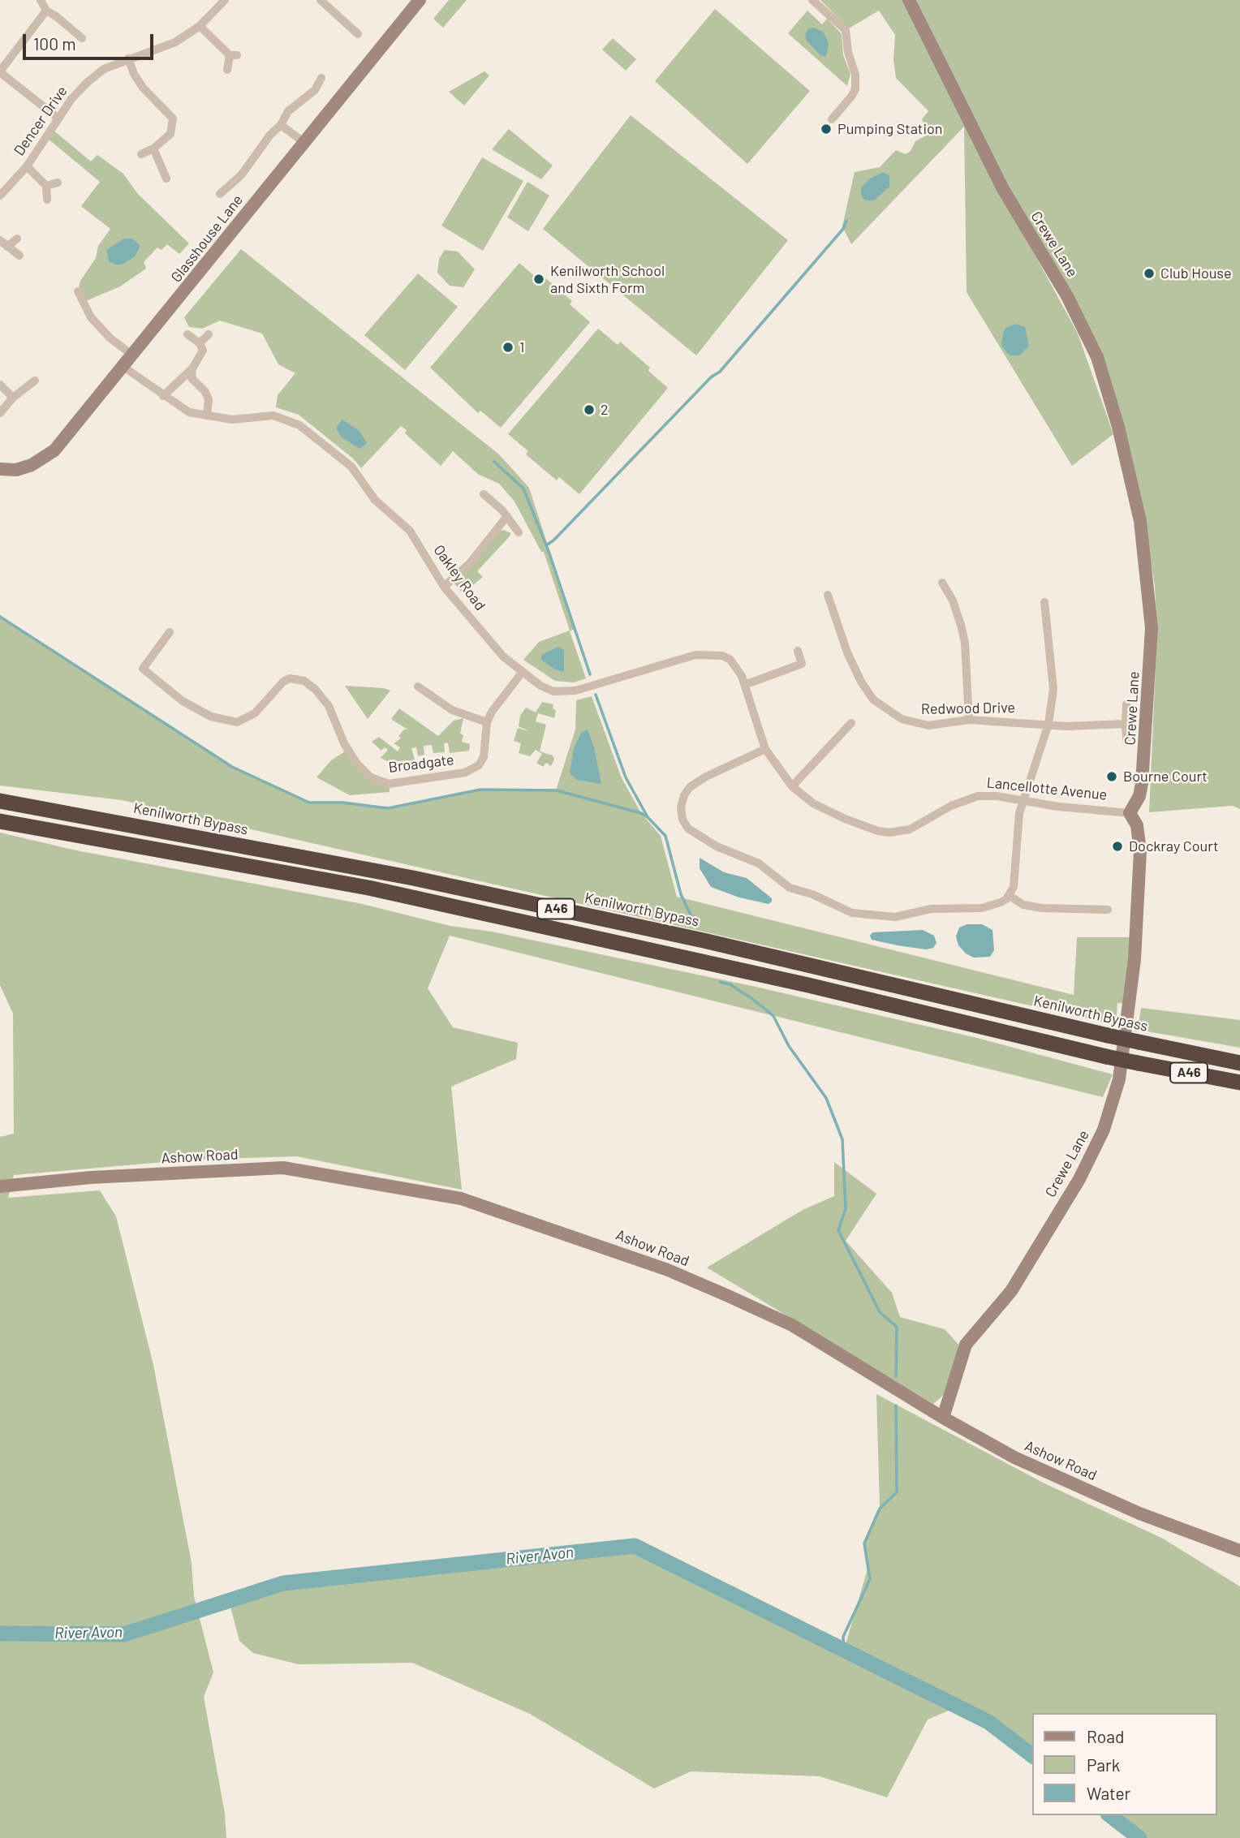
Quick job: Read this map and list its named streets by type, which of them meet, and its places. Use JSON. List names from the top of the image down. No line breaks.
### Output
{"streets":{"highway":["Kenilworth Bypass","A46"],"street":["Dencer Drive","Glasshouse Lane","Crewe Lane","Oakley Road","Redwood Drive","Broadgate","Lancellotte Avenue","Ashow Road"]},"crossings":[["Glasshouse Lane","Oakley Road"],["Crewe Lane","Lancellotte Avenue"],["Crewe Lane","Ashow Road"],["Oakley Road","Broadgate"],["Oakley Road","Lancellotte Avenue"]],"water":["River Avon"],"places":["Pumping Station","Club House","Kenilworth School and Sixth Form","1","2","Bourne Court","Dockray Court"],"legend":["Road","Park","Water"],"scale_bar":"100 m"}
